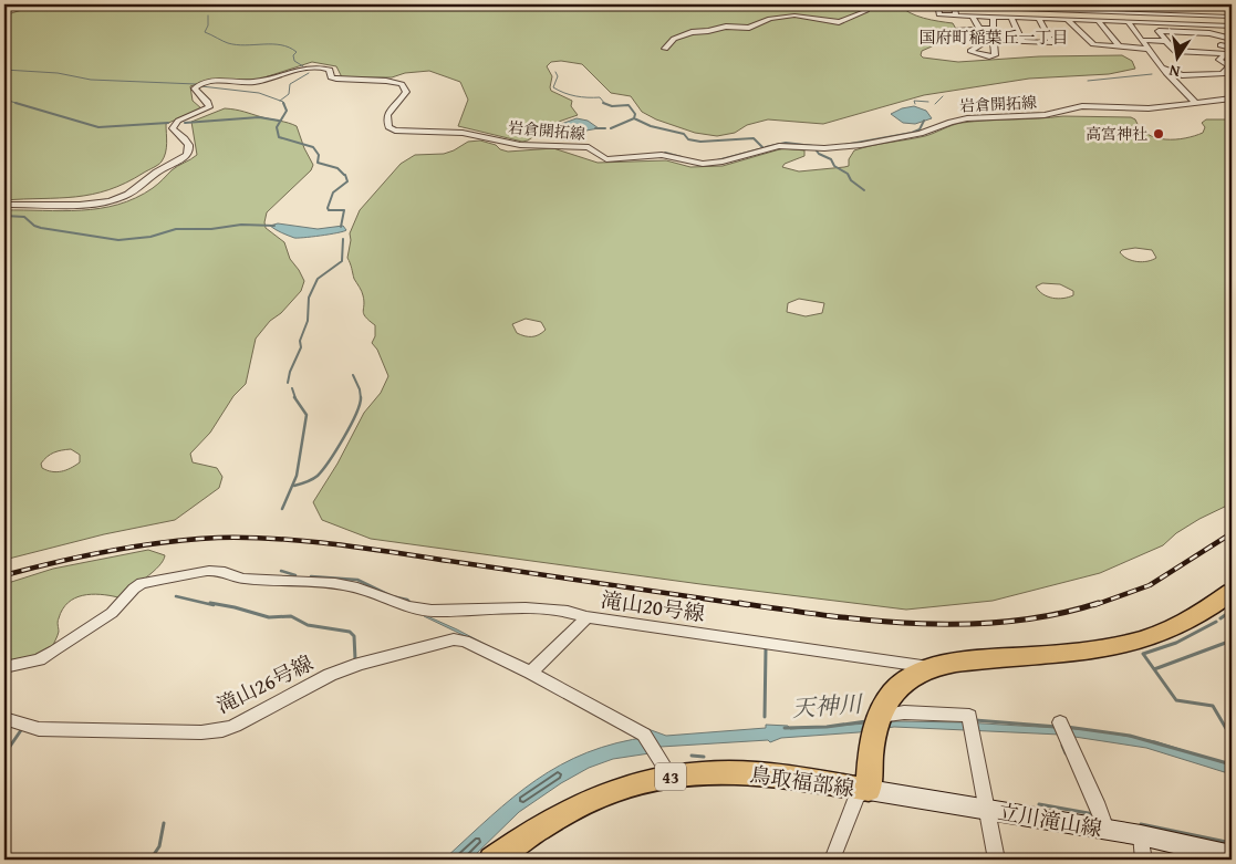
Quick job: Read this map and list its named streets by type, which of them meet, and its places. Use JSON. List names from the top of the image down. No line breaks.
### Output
{"streets":{"main road":["43","鳥取福部線"],"street":["岩倉開拓線","滝山20号線","滝山26号線","立川滝山線"]},"crossings":[["滝山20号線","滝山26号線"],["滝山20号線","鳥取福部線"],["鳥取福部線","立川滝山線"]],"districts":["国府町稲葉丘一丁目"],"water":["天神川"],"places":["高宮神社"],"north":"bottom"}
